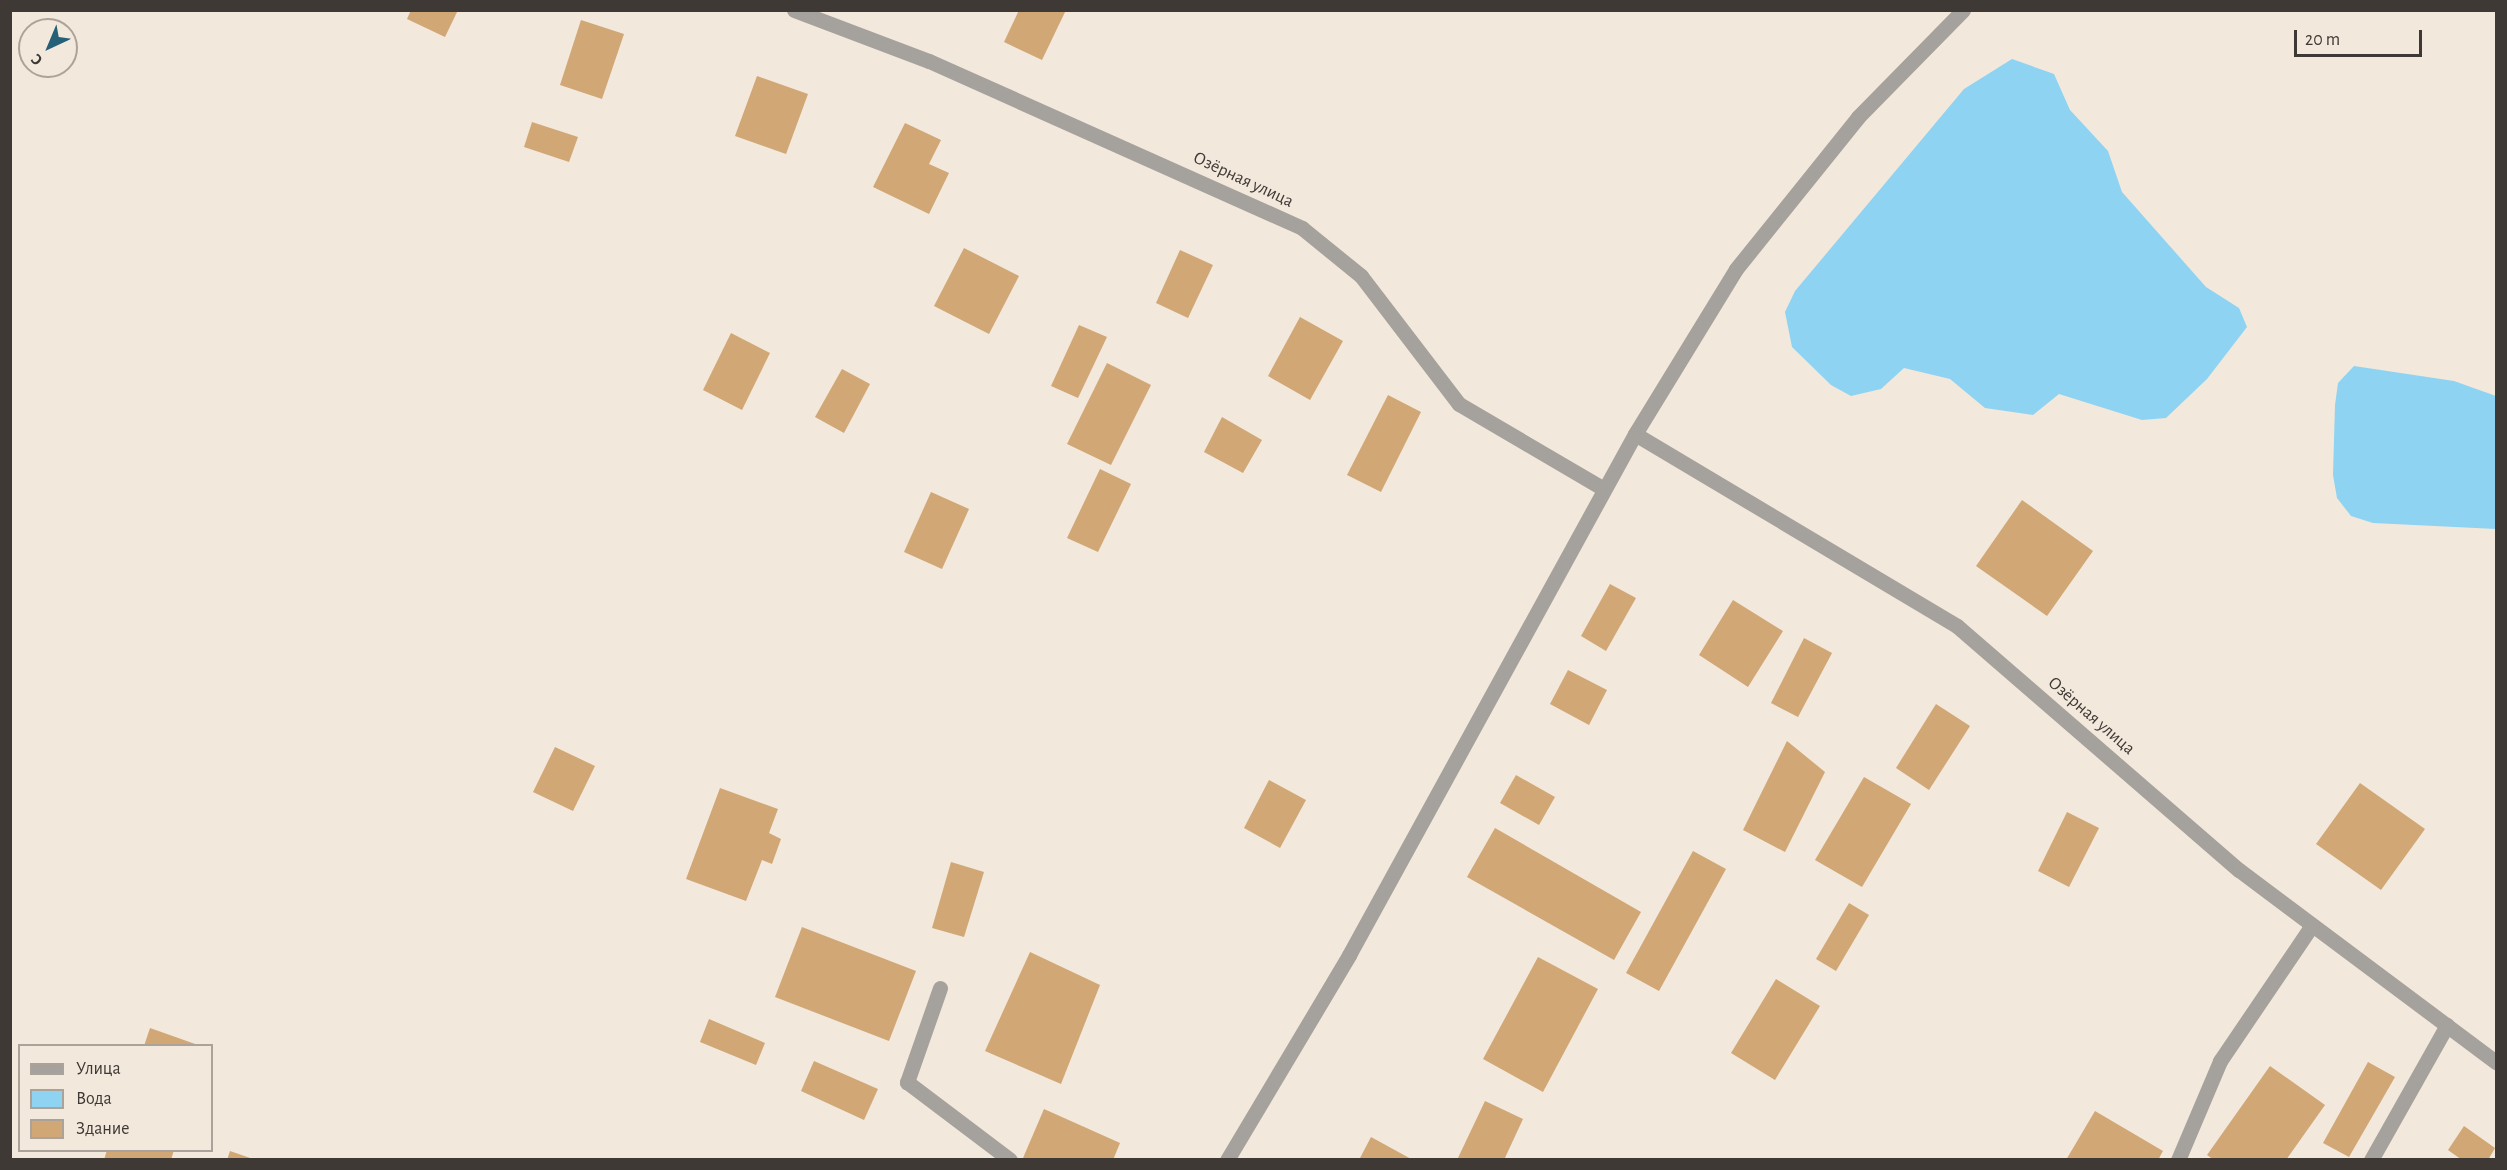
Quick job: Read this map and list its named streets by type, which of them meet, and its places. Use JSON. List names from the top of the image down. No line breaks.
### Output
{"streets":{"street":["Озёрная улица"]},"legend":["Улица","Вода","Здание"],"scale_bar":"20 m","north":"bottom left"}
